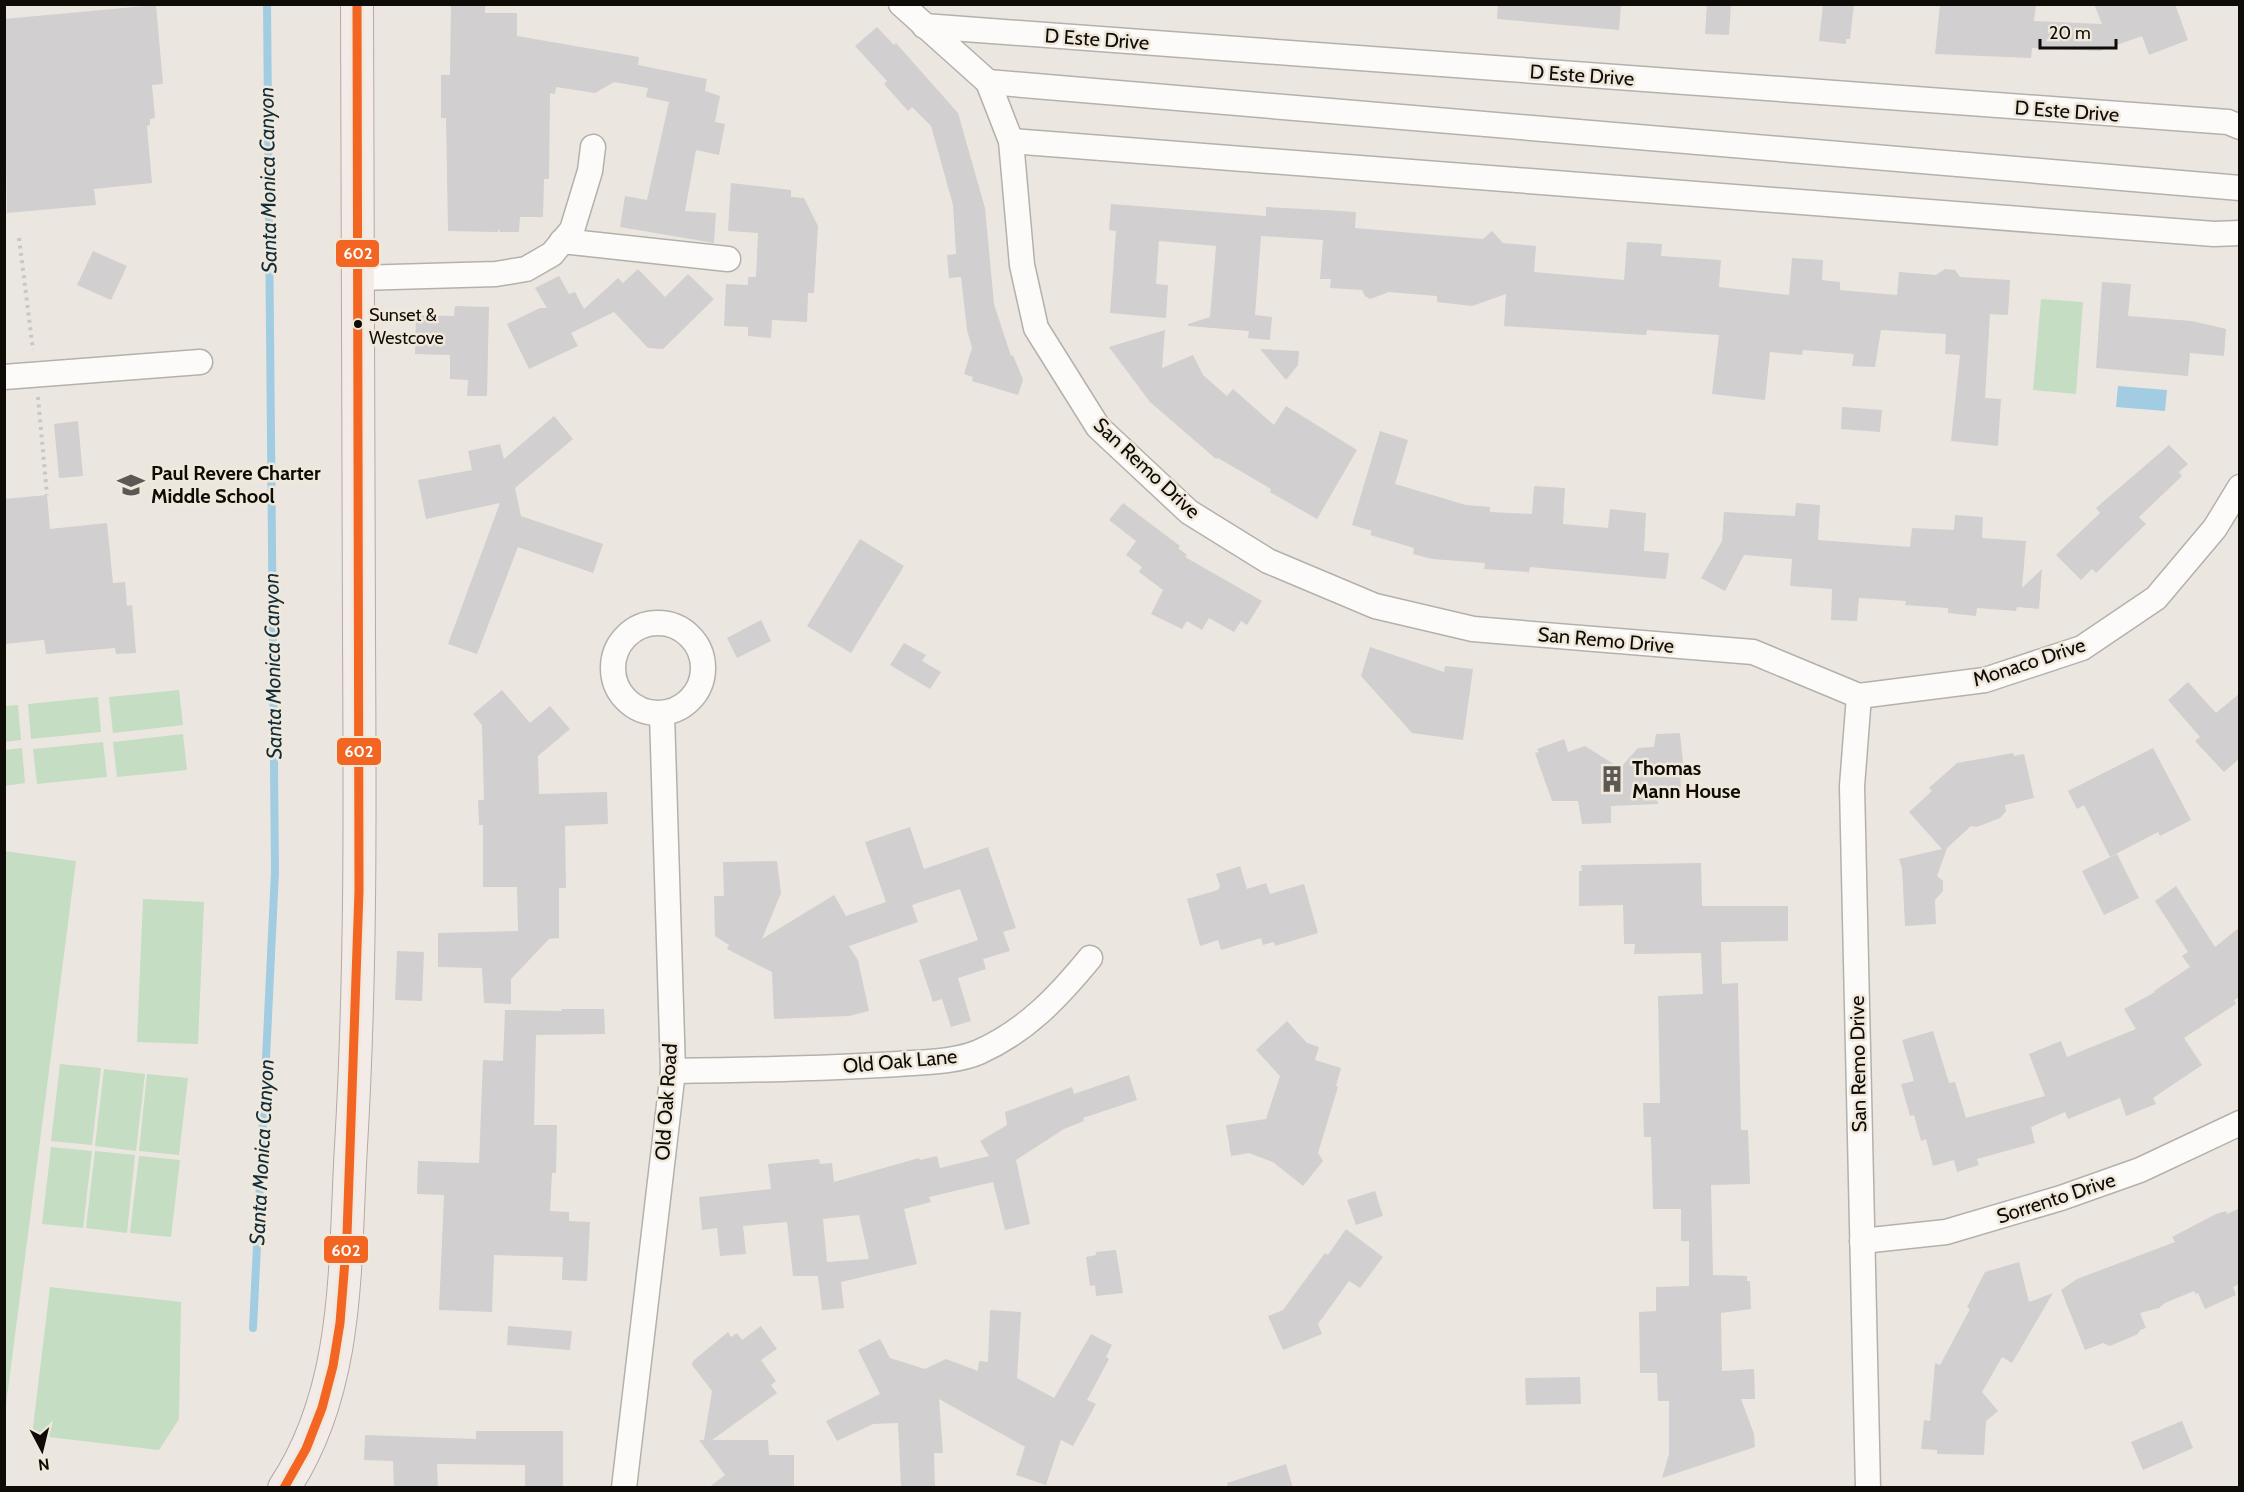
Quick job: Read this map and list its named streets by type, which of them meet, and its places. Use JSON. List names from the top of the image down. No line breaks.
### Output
{"streets":{"street":["D Este Drive","San Remo Drive","Monaco Drive","Old Oak Lane","Old Oak Road","Sorrento Drive"]},"crossings":[["D Este Drive","San Remo Drive"],["San Remo Drive","Monaco Drive"],["San Remo Drive","Sorrento Drive"],["Old Oak Lane","Old Oak Road"]],"water":["Santa Monica Canyon"],"places":{"other":["Sunset & Westcove"],"school or university":["Paul Revere Charter Middle School"],"building":["Thomas Mann House"]},"lines":["transit line 602"],"scale_bar":"20 m","north":"bottom"}
